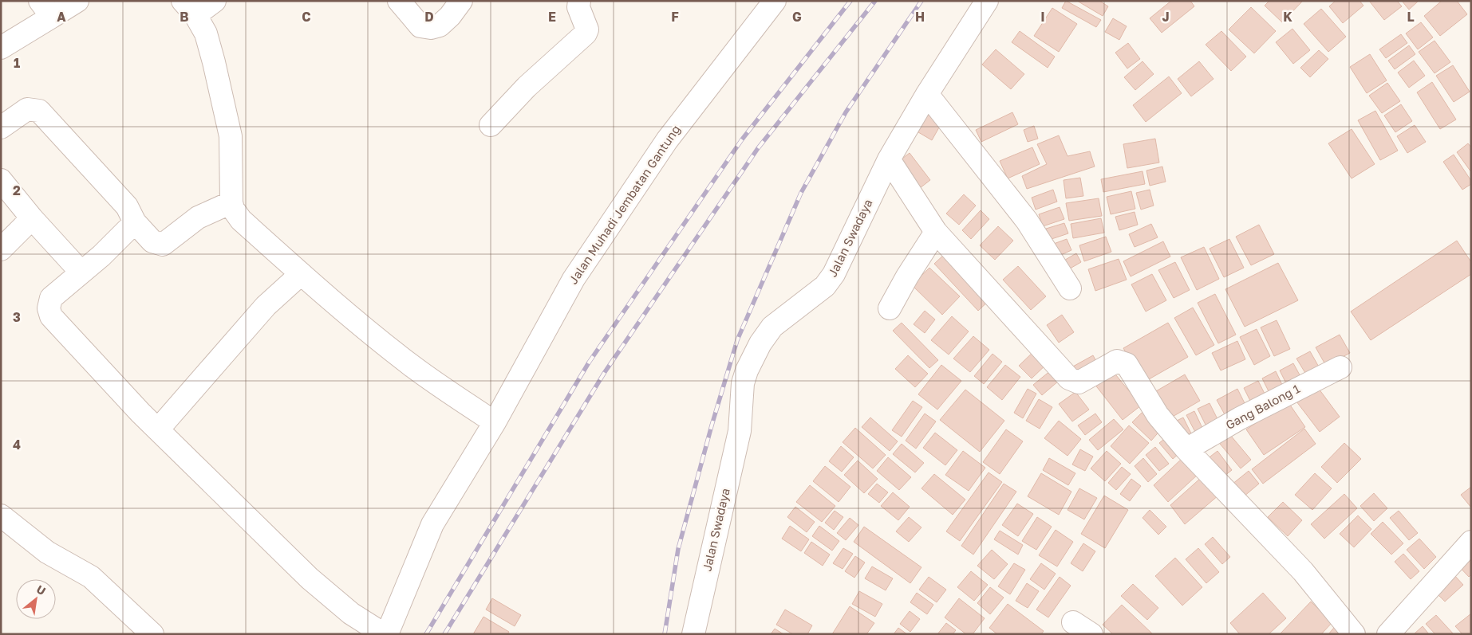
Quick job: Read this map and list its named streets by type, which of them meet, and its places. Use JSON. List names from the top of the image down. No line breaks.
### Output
{"streets":{"street":["Jalan Muhadi Jembatan Gantung","Jalan Swadaya","Gang Balong 1"]},"north":"top right","grid":{"columns":["A","B","C","D","E","F","G","H","I","J","K","L"],"rows":["1","2","3","4"]}}
